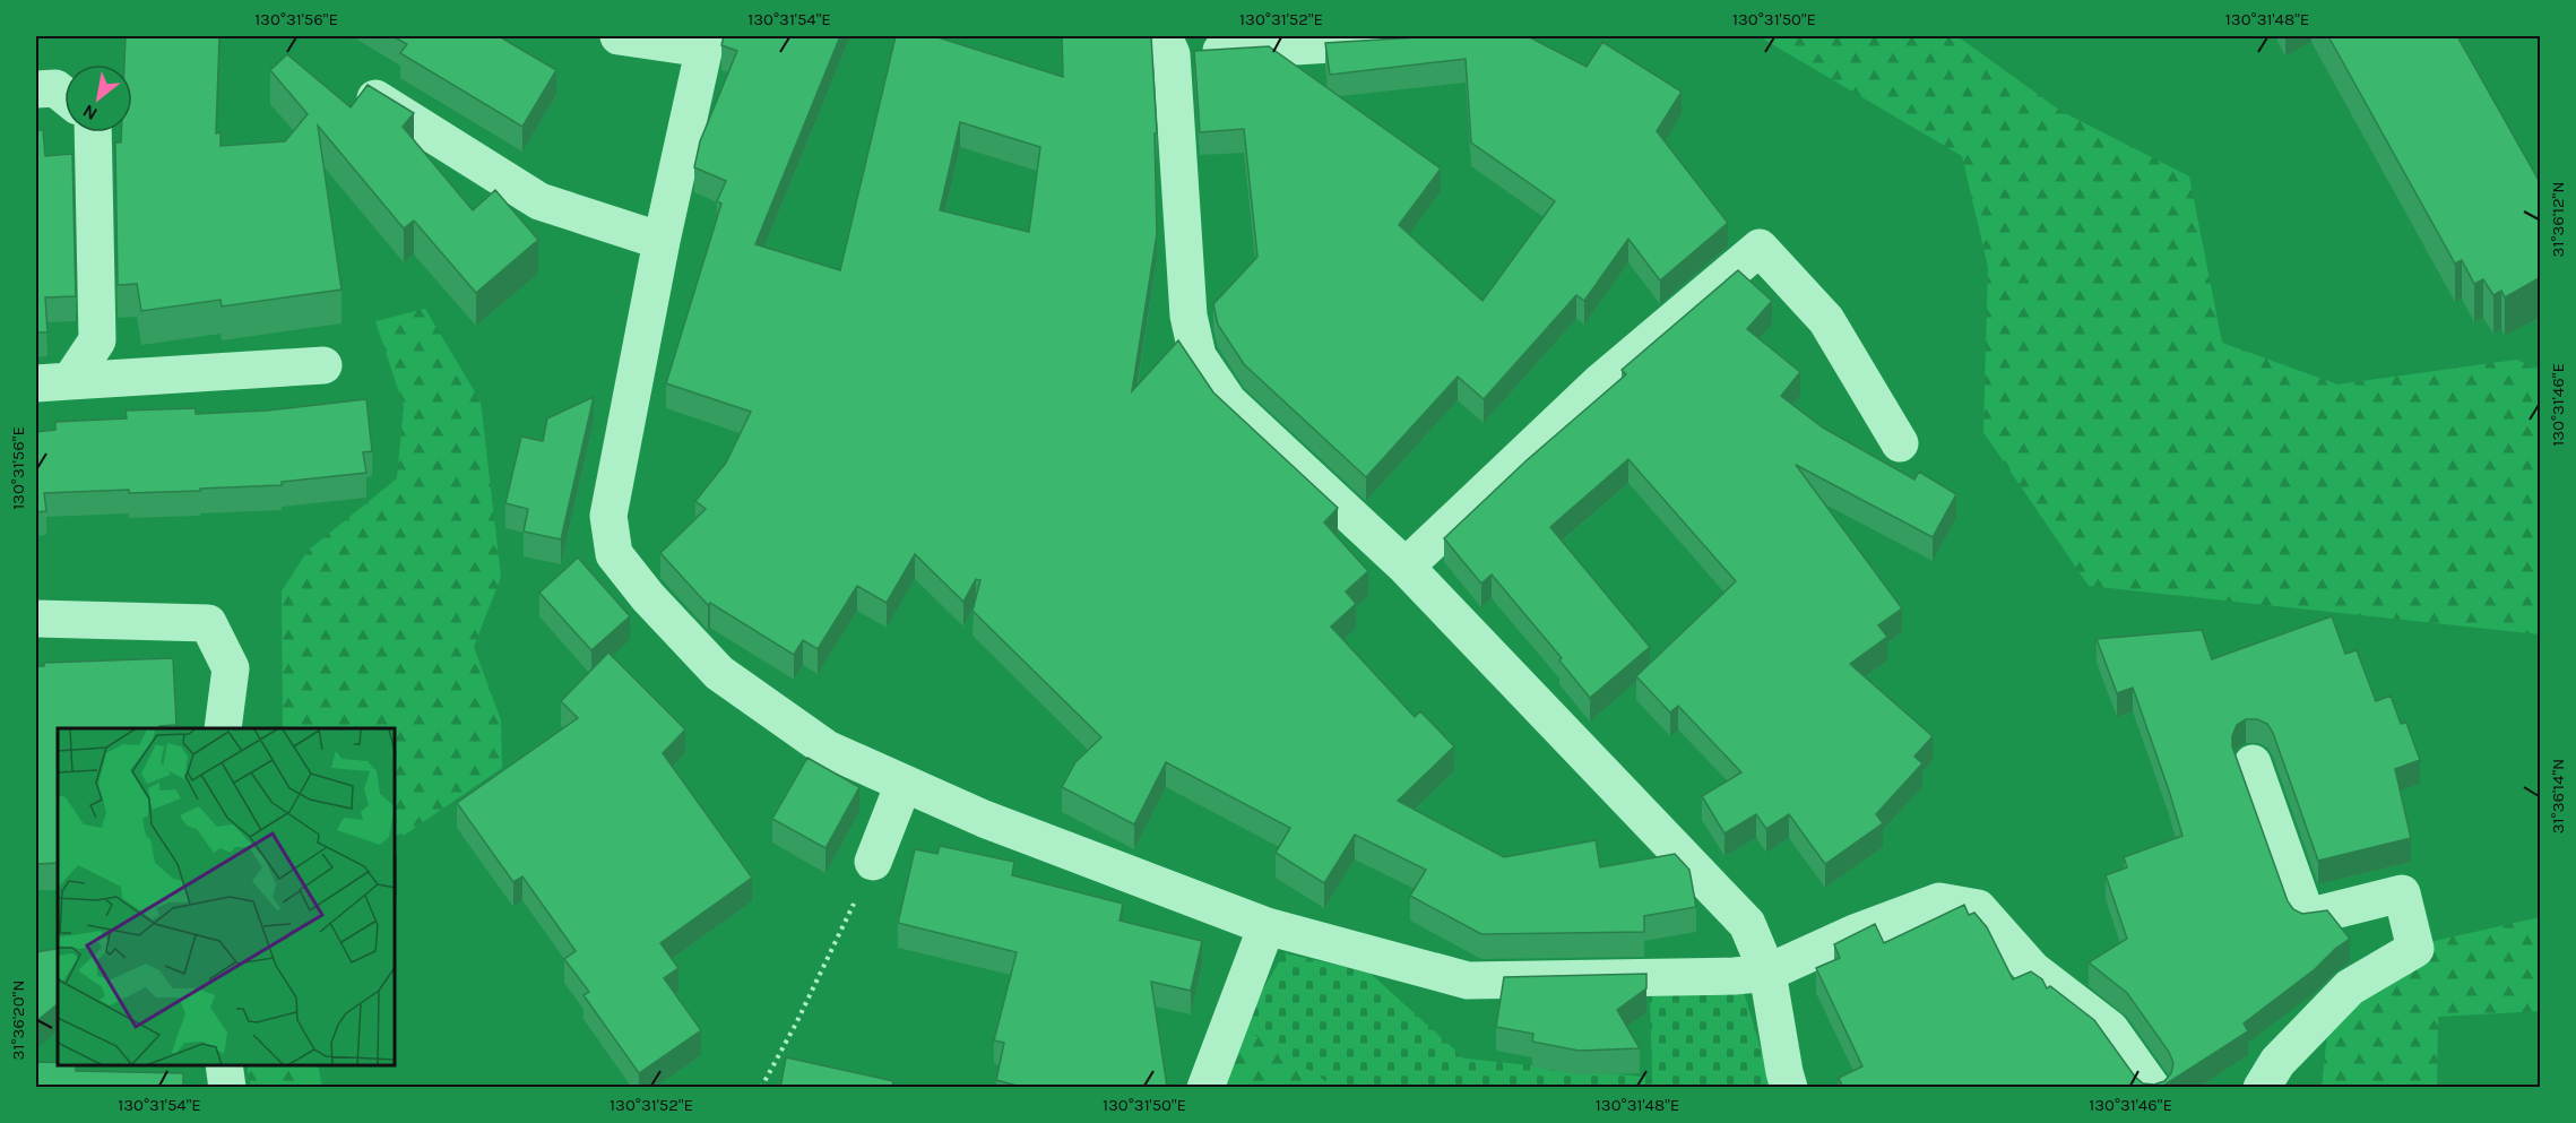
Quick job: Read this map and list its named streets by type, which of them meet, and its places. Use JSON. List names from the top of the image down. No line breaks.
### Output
{"north":"bottom left","coordinates":["130°31'56\"E","130°31'54\"E","130°31'52\"E","130°31'50\"E","130°31'48\"E","31°36'12\"N","130°31'46\"E","31°36'14\"N","31°36'20\"N"]}
